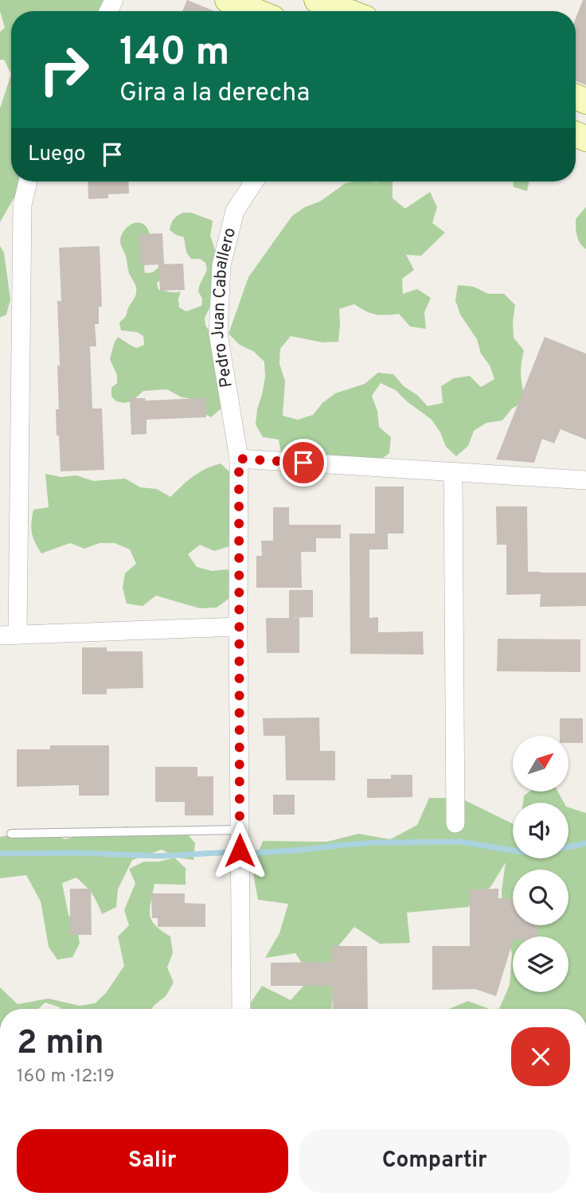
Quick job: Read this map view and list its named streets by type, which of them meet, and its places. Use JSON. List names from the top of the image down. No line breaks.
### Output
{"streets":{"street":["Pedro Juan Caballero"]},"north":"top right","page":{"turn":["140 m","Gira a la derecha"],"then":"Luego","heading":["2 min","160 m · 12:19"],"buttons":["Salir","Compartir"]}}
